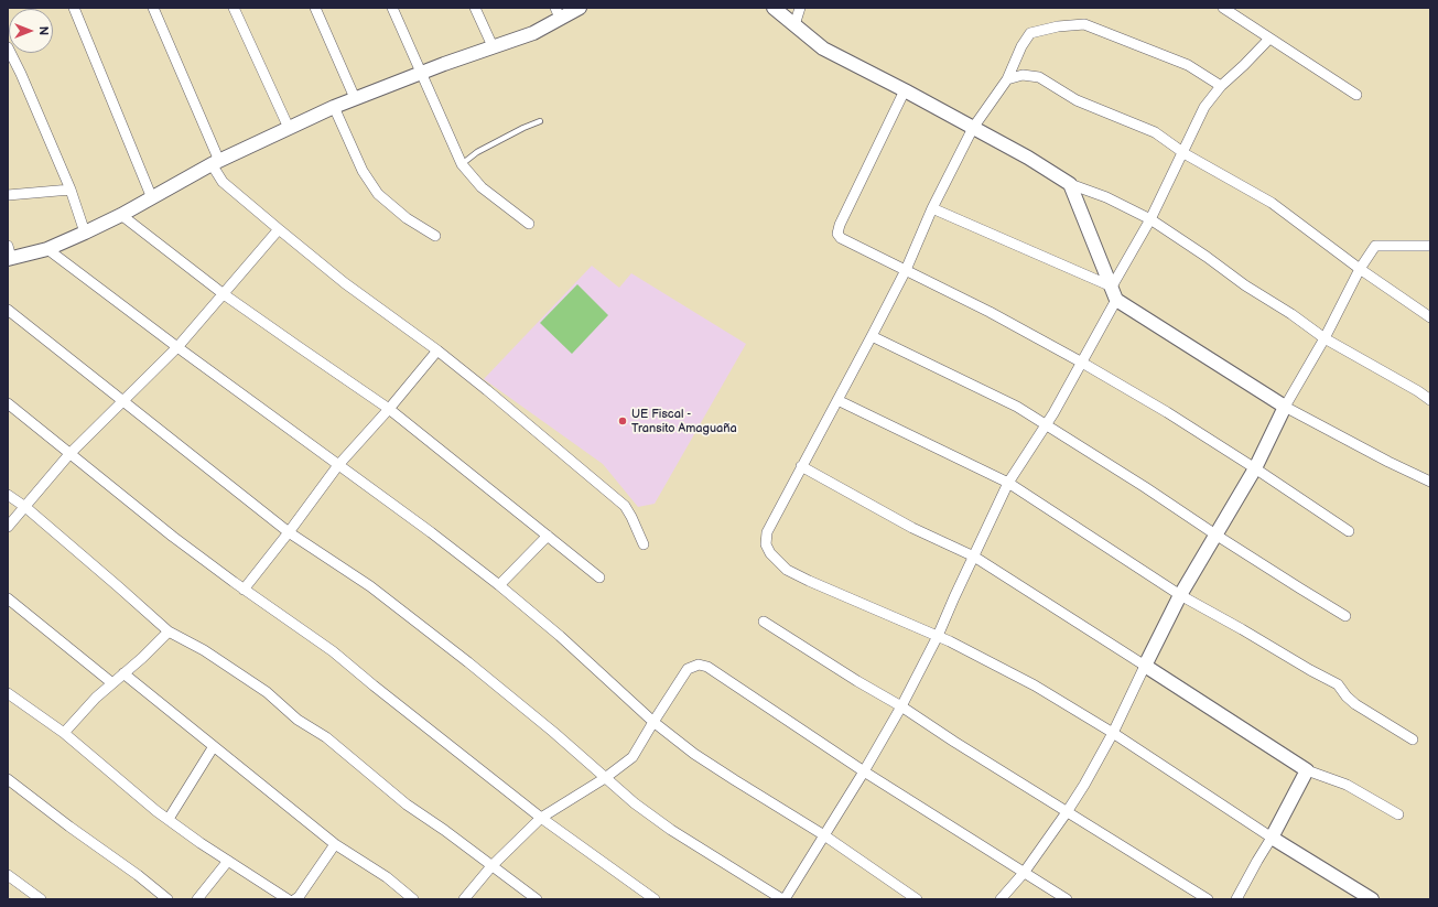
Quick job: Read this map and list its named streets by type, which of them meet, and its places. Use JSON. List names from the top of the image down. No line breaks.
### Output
{"places":["UE Fiscal - Transito Amaguaña"],"north":"right"}
